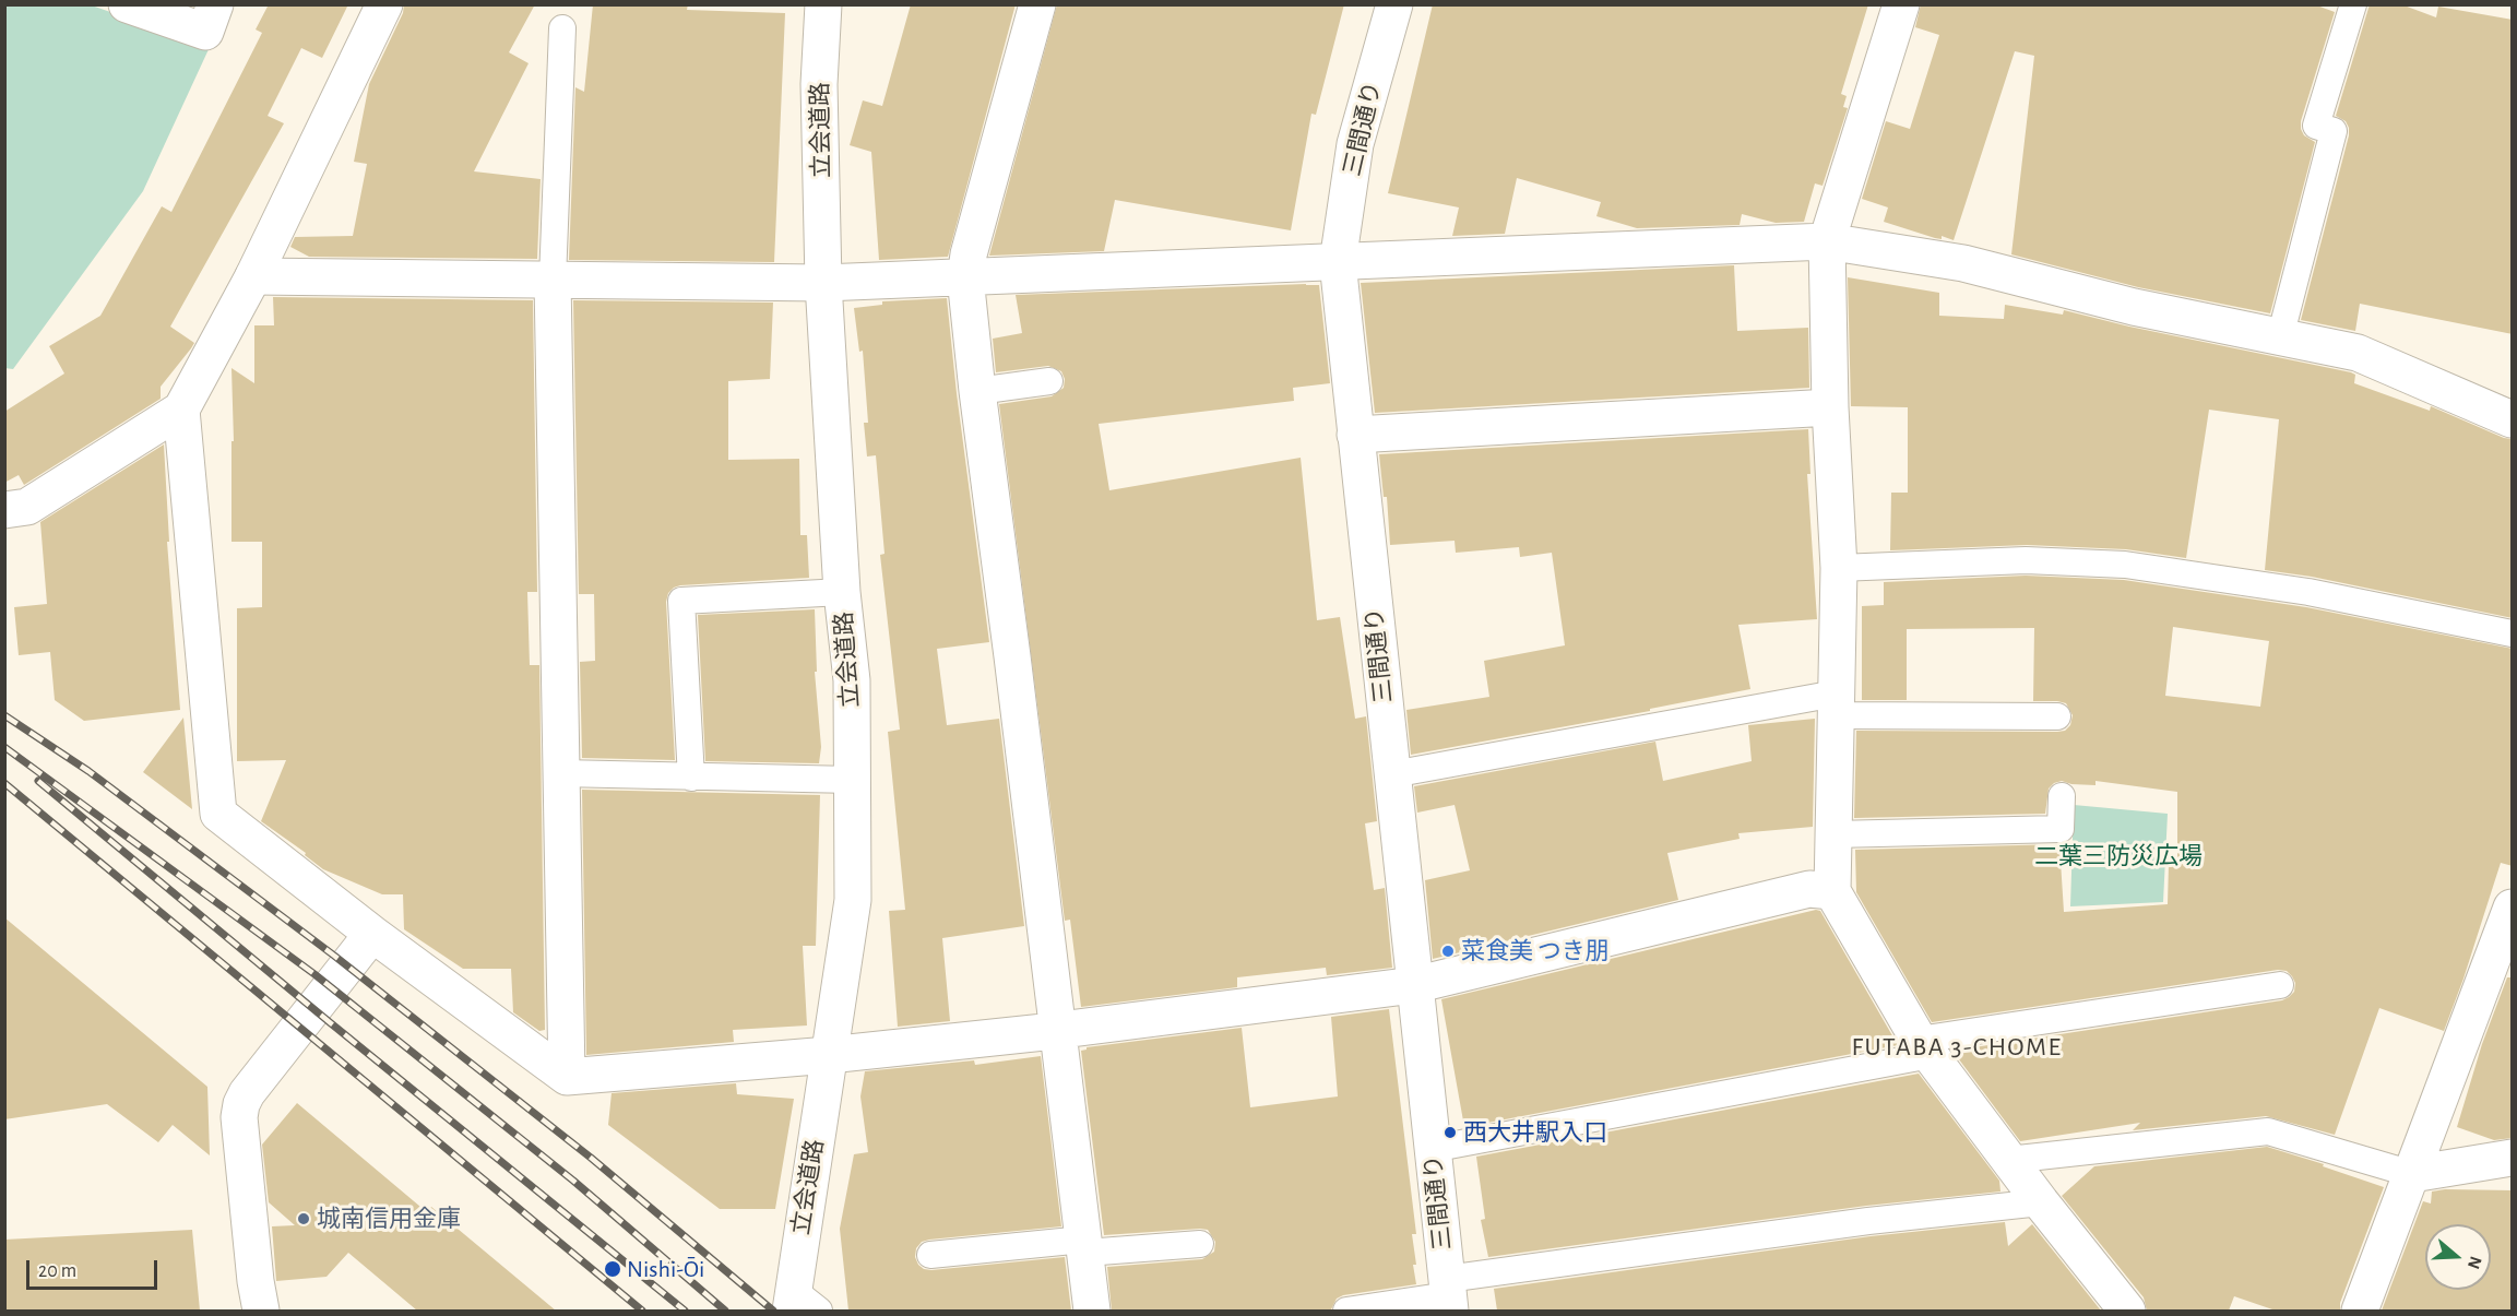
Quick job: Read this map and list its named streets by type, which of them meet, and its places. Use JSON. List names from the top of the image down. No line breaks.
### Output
{"streets":{"street":["三間通り","立会道路"]},"districts":["FUTABA 3-CHOME"],"parks":["二葉三防災広場"],"places":["菜食美 つき朋","西大井駅入口","城南信用金庫","Nishi-Ōi"],"scale_bar":"20 m","north":"right"}
